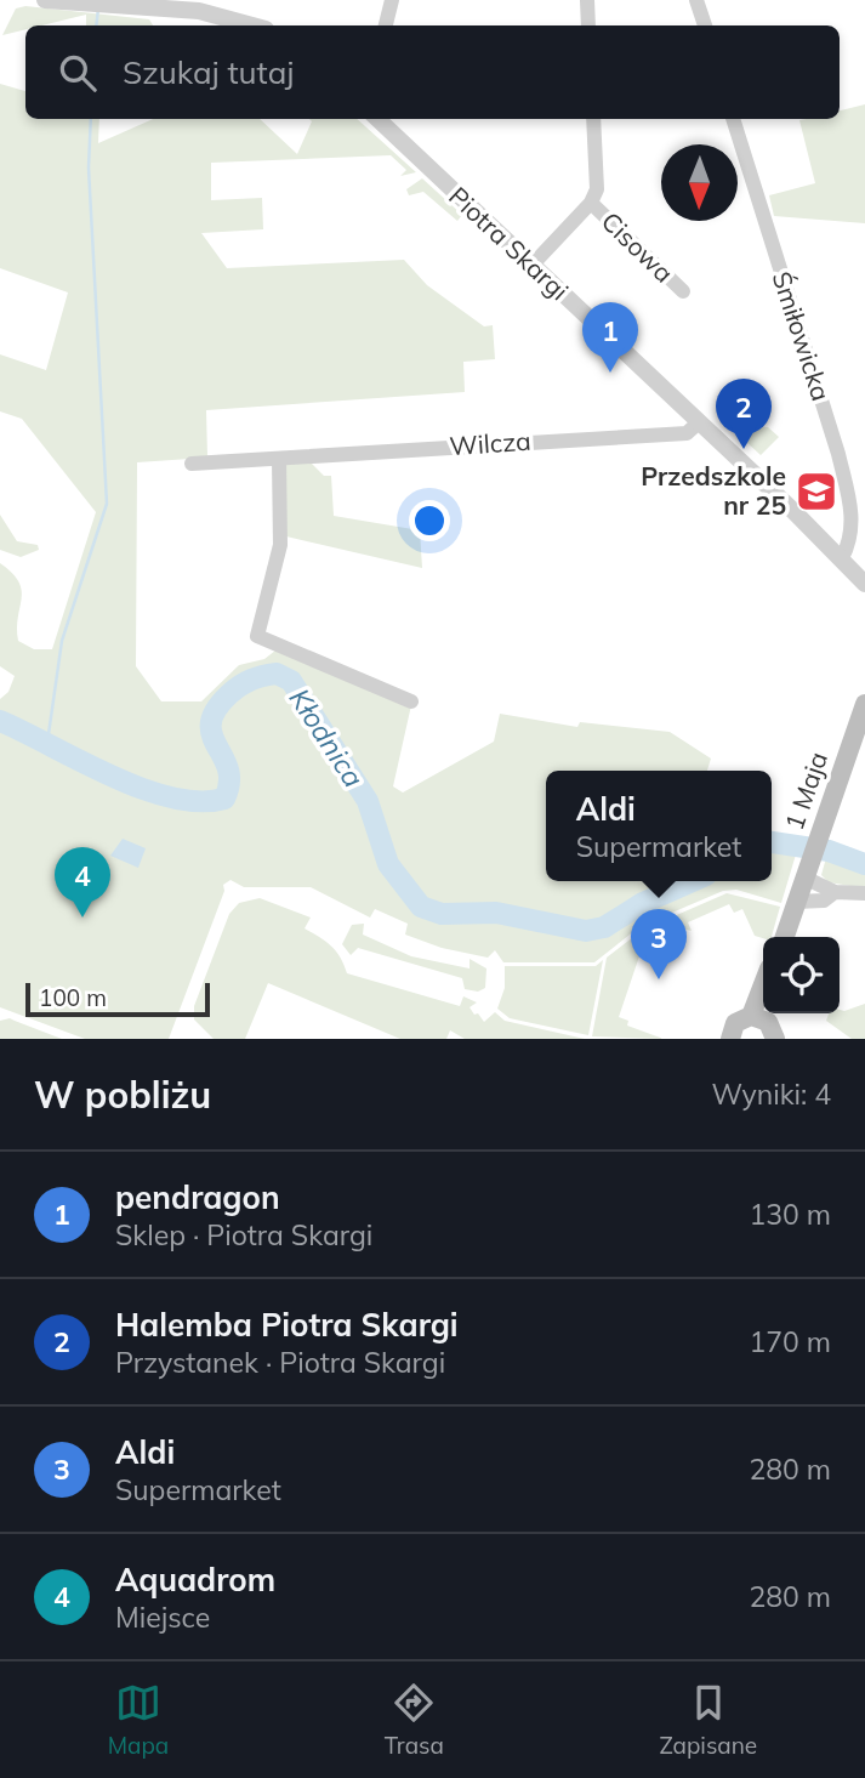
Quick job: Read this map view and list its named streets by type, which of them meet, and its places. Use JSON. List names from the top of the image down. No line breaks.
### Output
{"streets":{"main road":["1 Maja"],"street":["Piotra Skargi","Cisowa","Śmiłowicka","Wilcza"]},"crossings":[["Piotra Skargi","Śmiłowicka"],["Piotra Skargi","Wilcza"]],"water":["Kłodnica"],"places":{"school or university":["Przedszkole nr 25"]},"scale_bar":"100 m","north":"bottom","page":{"search":"Szukaj tutaj","pins":["1","2","4","3"],"popup":["Aldi","Supermarket"],"scale":"100 m","heading":["W pobliżu","Wyniki: 4"],"list":[{"mark":"1","name":"pendragon","note":"Sklep · Piotra Skargi","value":"130 m"},{"mark":"2","name":"Halemba Piotra Skargi","note":"Przystanek · Piotra Skargi","value":"170 m"},{"mark":"3","name":"Aldi","note":"Supermarket","value":"280 m"},{"mark":"4","name":"Aquadrom","note":"Miejsce","value":"280 m"}],"nav":["Mapa","Trasa","Zapisane"]}}
